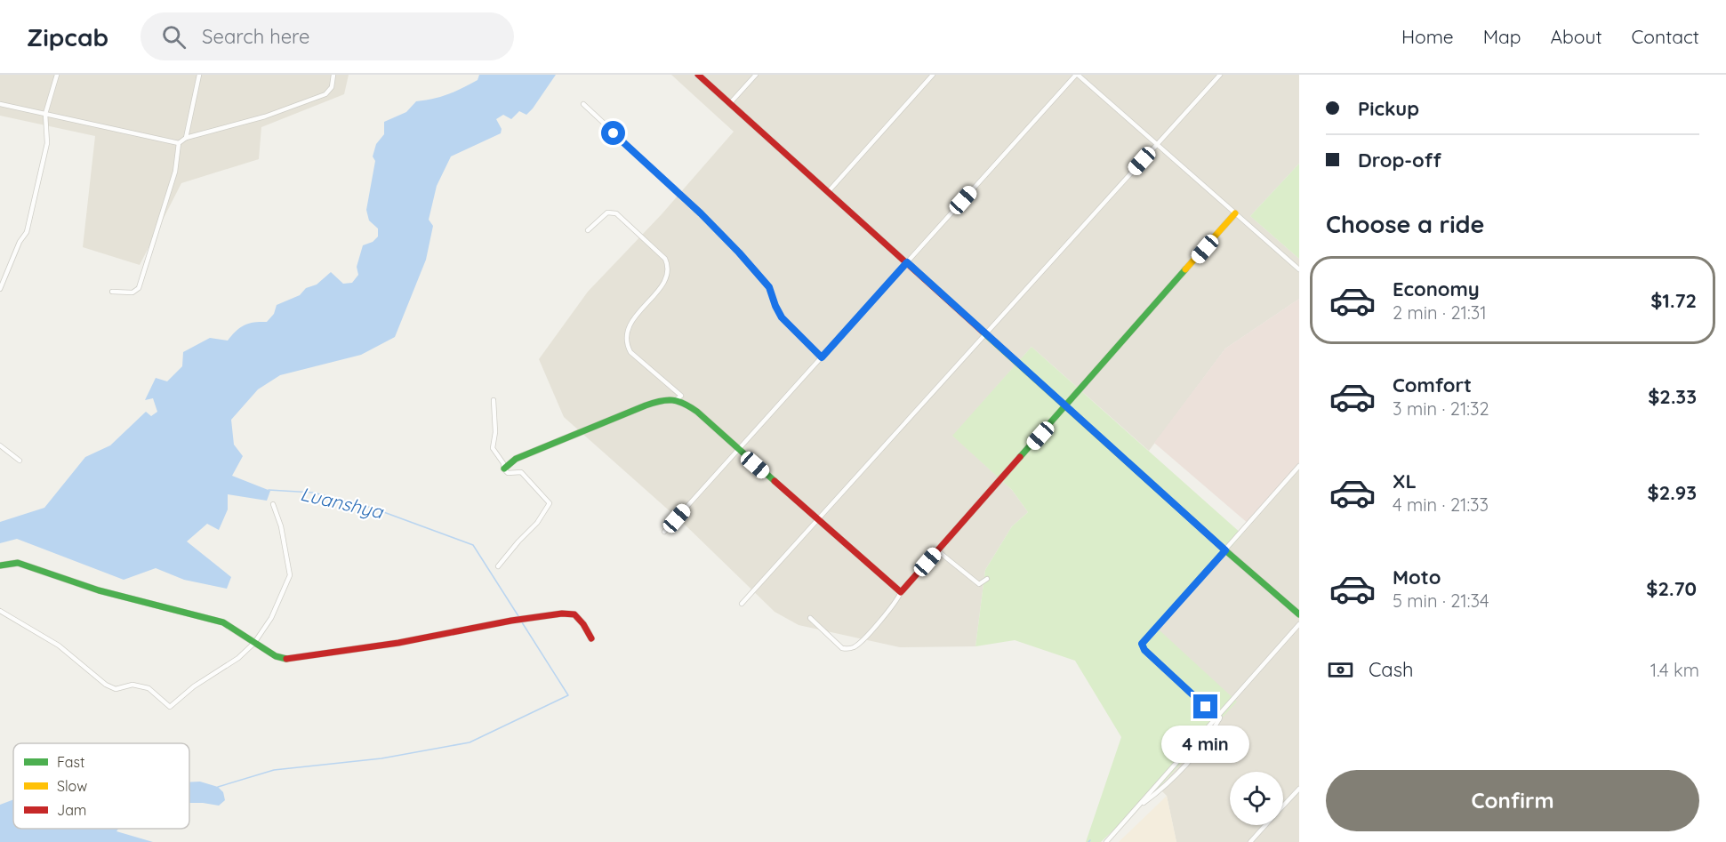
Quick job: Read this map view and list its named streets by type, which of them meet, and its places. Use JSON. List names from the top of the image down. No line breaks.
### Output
{"water":["Luanshya"],"legend":["Fast","Slow","Jam"],"page":{"header":"Zipcab","search":"Search here","nav":["Home","Map","About","Contact"],"banner":["Pickup","Drop-off"],"heading":"Choose a ride","list":[{"name":"Economy","note":"2 min · 21:31","value":"$1.72"},{"name":"Comfort","note":"3 min · 21:32","value":"$2.33"},{"name":"XL","note":"4 min · 21:33","value":"$2.93"},{"name":"Moto","note":"5 min · 21:34","value":"$2.70"}],"pay":["Cash","1.4 km"],"bubble":"4 min","buttons":"Confirm"}}
